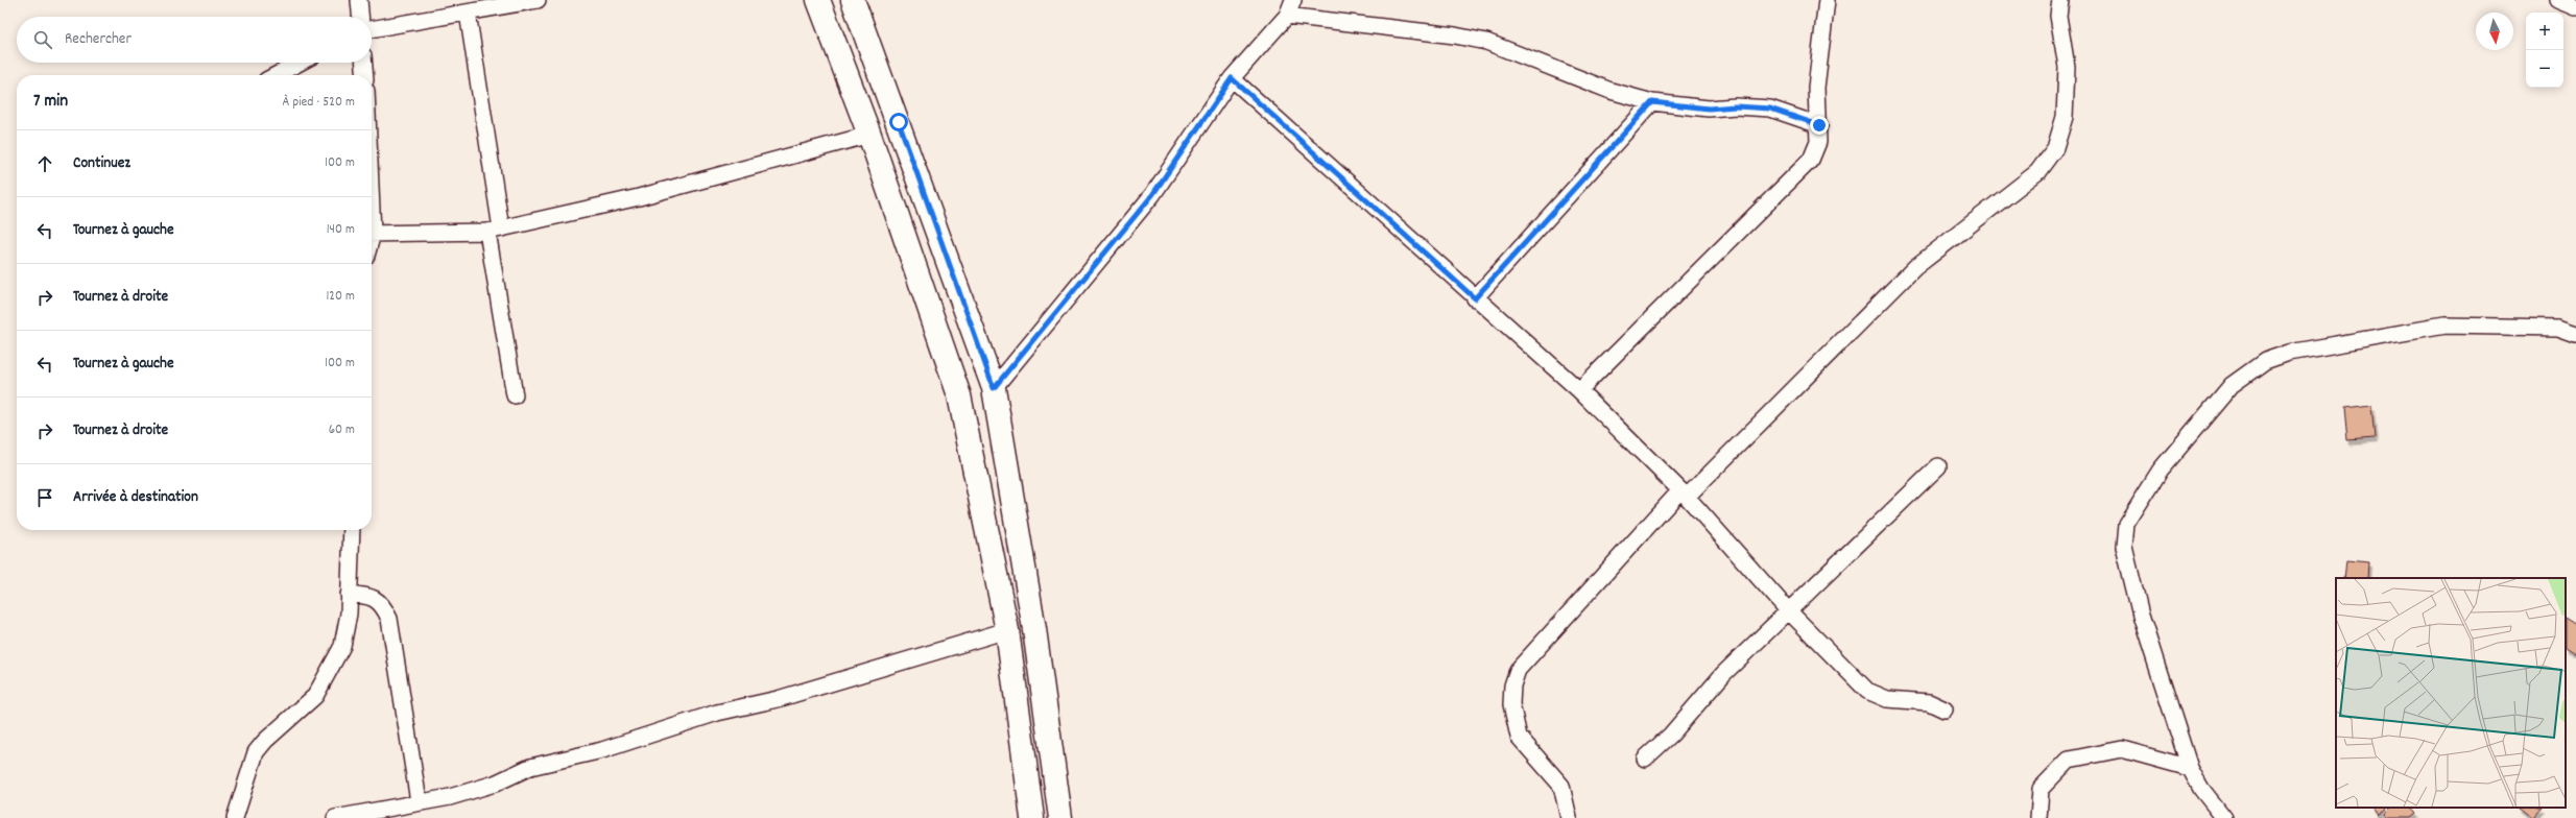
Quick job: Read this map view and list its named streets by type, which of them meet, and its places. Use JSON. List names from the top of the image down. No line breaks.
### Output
{"north":"bottom","page":{"map_buttons":["+","−"],"search":"Rechercher","heading":["7 min","À pied · 520 m"],"list":[["Continuez","100 m"],["Tournez à gauche","140 m"],["Tournez à droite","120 m"],["Tournez à gauche","100 m"],["Tournez à droite","60 m"],"Arrivée à destination"]}}
